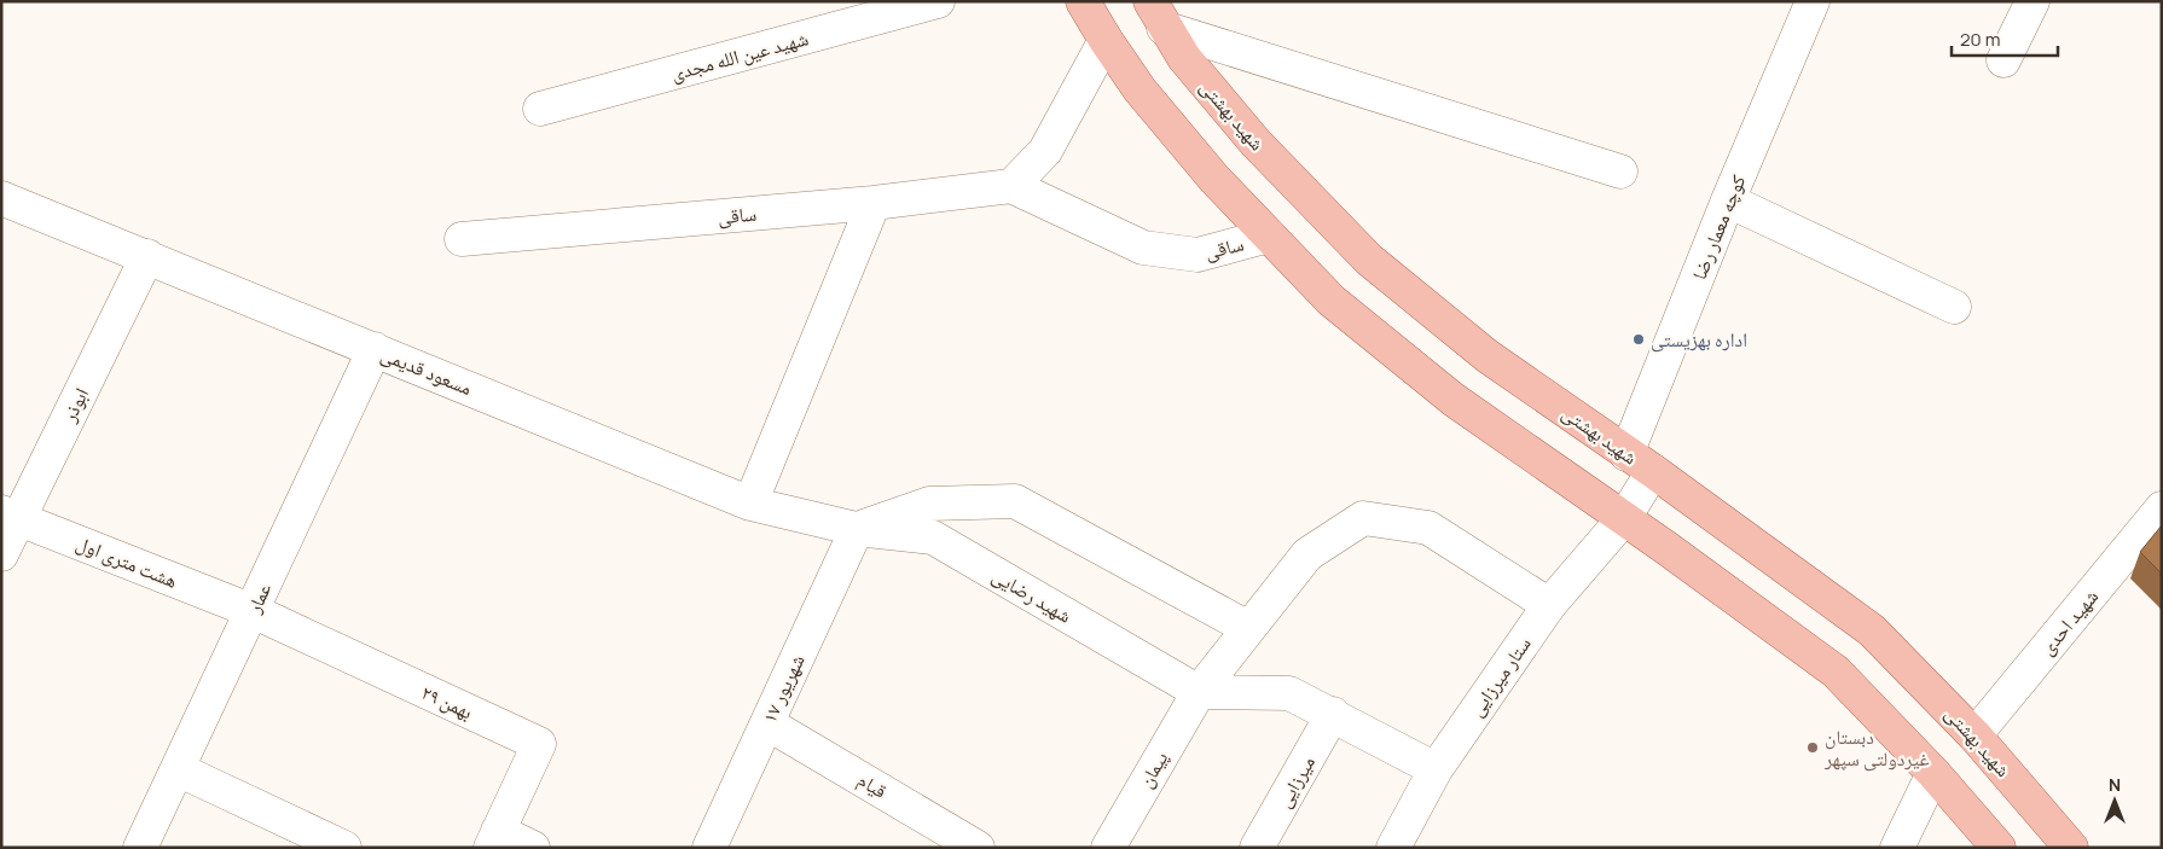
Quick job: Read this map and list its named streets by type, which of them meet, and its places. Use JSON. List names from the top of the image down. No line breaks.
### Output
{"streets":{"main road":["شهید بهشتی"],"street":["شهید عین الله مجدی","ساقی","کوچه معمار رضا","مسعود قدیمی","ابوذر","هشت متری اول","شهید رضایی","عمار","شهید احدی","ستار میرزایی","۱۷ شهریور","۲۹ بهمن","پیمان","میرزایی","قیام"]},"crossings":[["شهید بهشتی","کوچه معمار رضا"],["شهید بهشتی","شهید احدی"],["کوچه معمار رضا","ستار میرزایی"],["مسعود قدیمی","ابوذر"],["مسعود قدیمی","شهید رضایی"],["مسعود قدیمی","عمار"],["مسعود قدیمی","۱۷ شهریور"],["ابوذر","هشت متری اول"],["هشت متری اول","عمار"],["هشت متری اول","۲۹ بهمن"],["شهید رضایی","۱۷ شهریور"],["شهید رضایی","پیمان"],["عمار","۲۹ بهمن"],["ستار میرزایی","پیمان"],["۱۷ شهریور","قیام"]],"places":["اداره بهزیستی","دبستان غیردولتی سپهر"],"scale_bar":"20 m","north":"top"}
